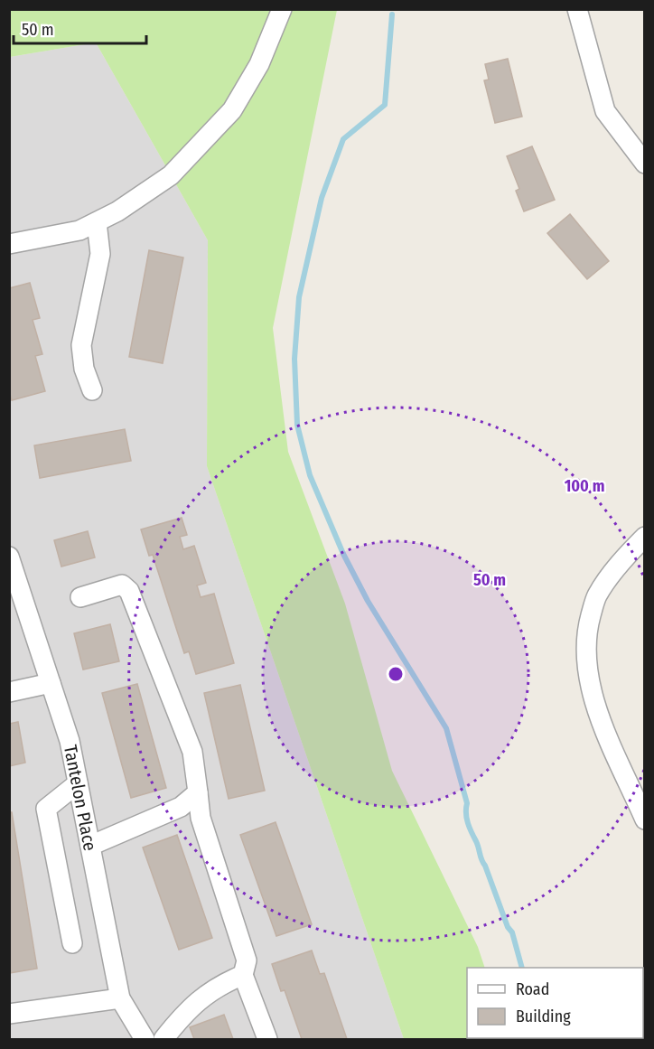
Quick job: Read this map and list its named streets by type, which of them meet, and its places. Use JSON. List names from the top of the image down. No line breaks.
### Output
{"streets":{"street":["Tantelon Place"]},"legend":["Road","Building"],"scale_bar":"50 m","rings":["100 m","50 m"]}
